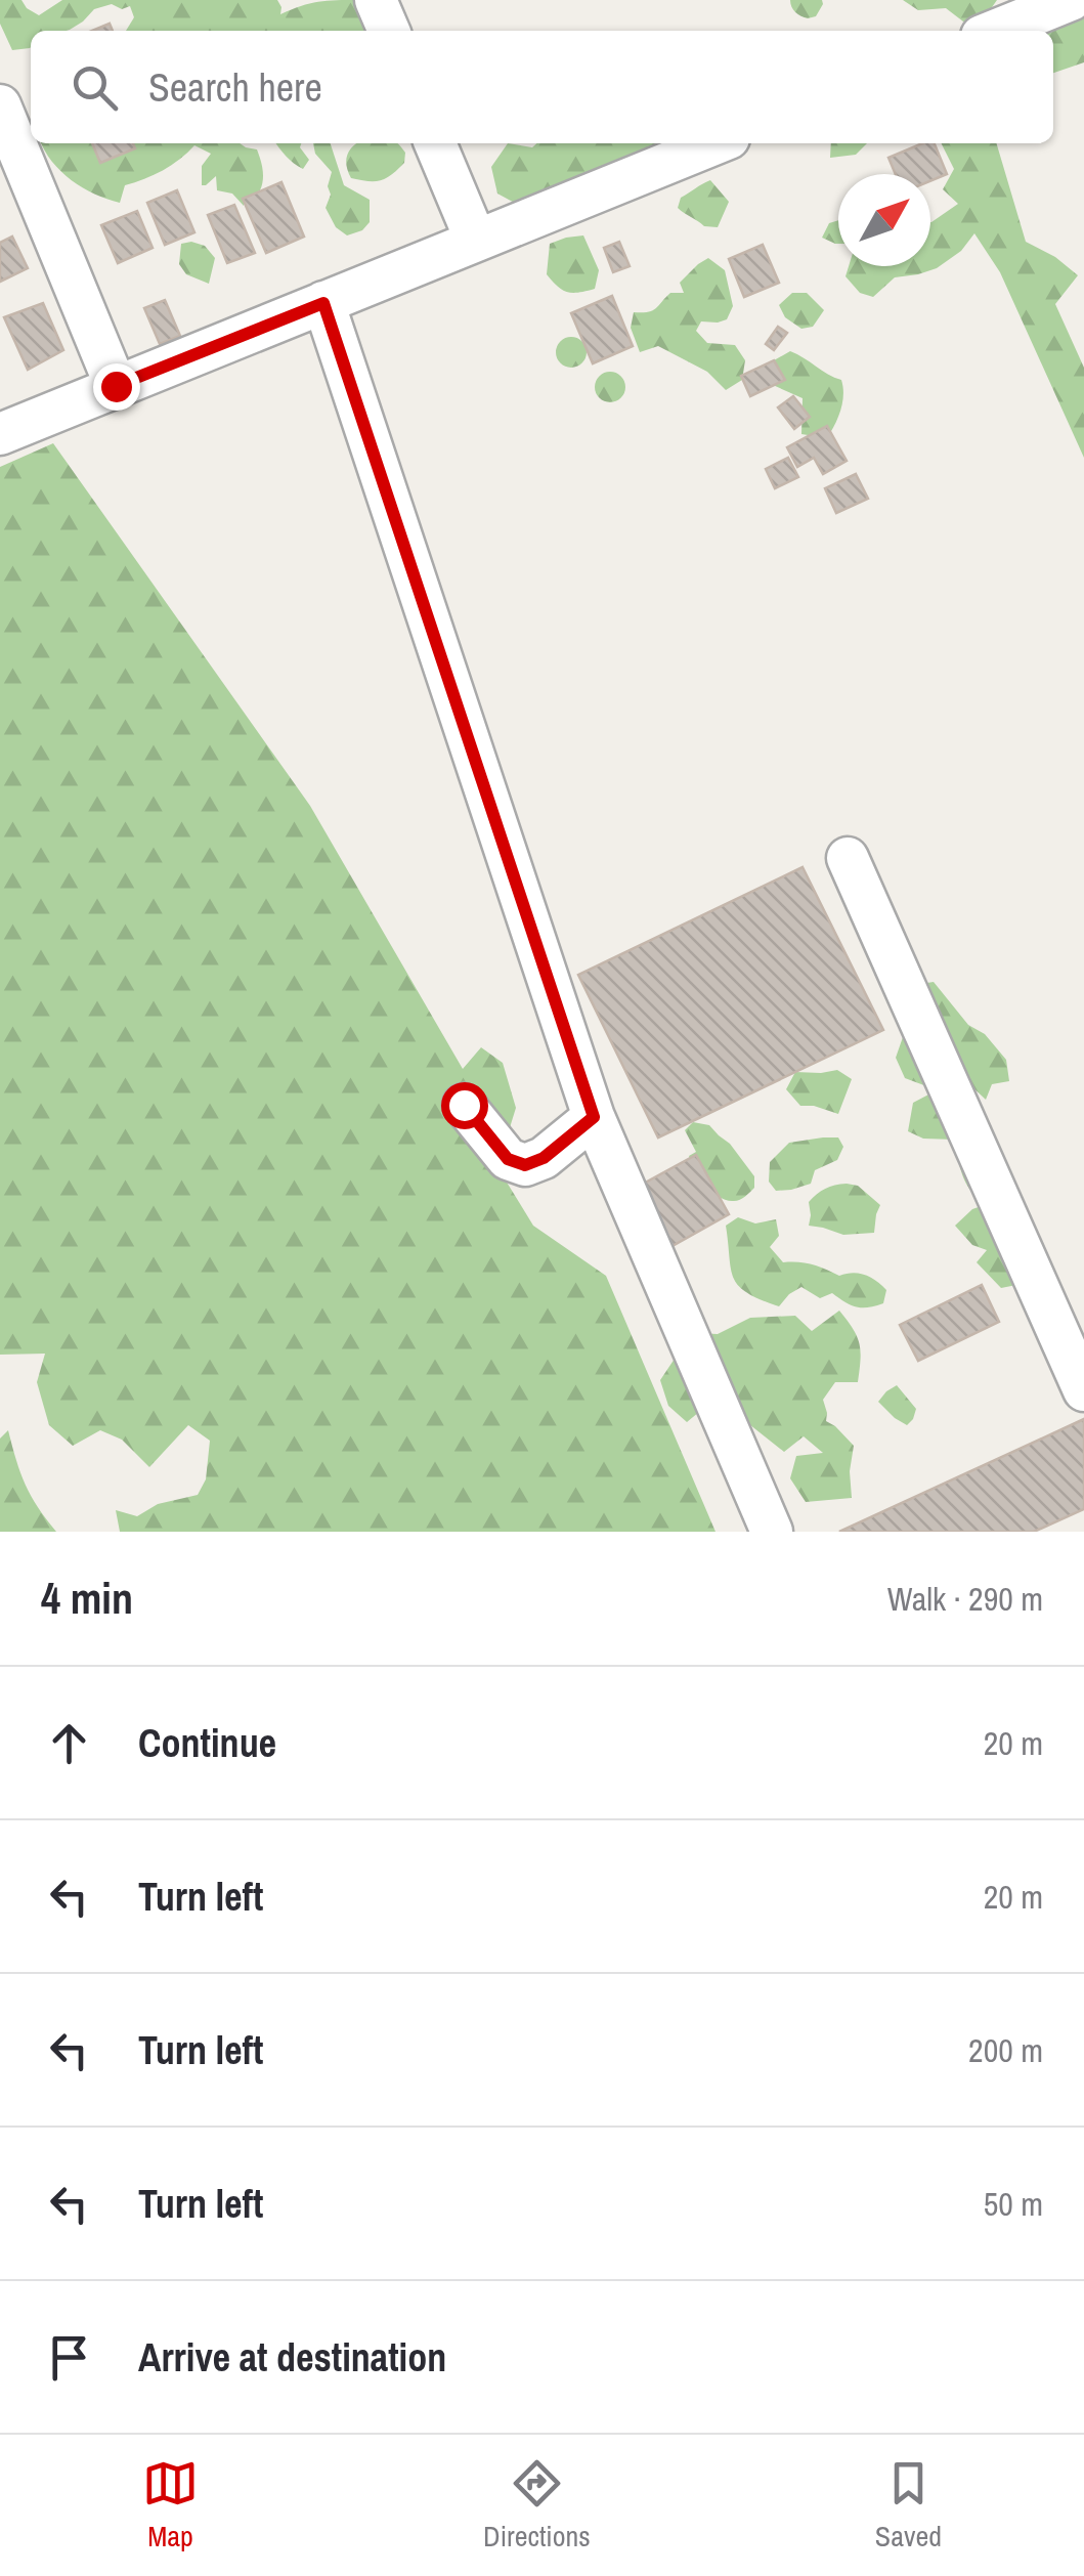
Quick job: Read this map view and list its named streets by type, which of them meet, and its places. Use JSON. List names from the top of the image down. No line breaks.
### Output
{"north":"top right","page":{"search":"Search here","heading":["4 min","Walk · 290 m"],"list":[["Continue","20 m"],["Turn left","20 m"],["Turn left","200 m"],["Turn left","50 m"],"Arrive at destination"],"nav":["Map","Directions","Saved"]}}
